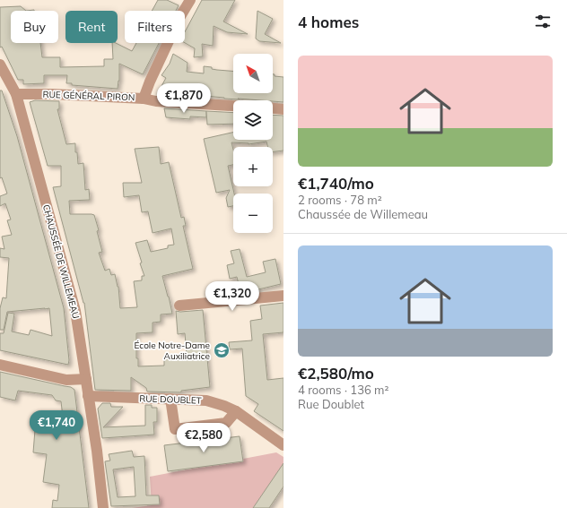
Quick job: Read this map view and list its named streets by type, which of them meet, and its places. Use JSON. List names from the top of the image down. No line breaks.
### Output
{"streets":{"street":["RUE GÉNÉRAL PIRON","CHAUSSÉE DE WILLEMEAU","RUE DOUBLET"]},"crossings":[["RUE GÉNÉRAL PIRON","CHAUSSÉE DE WILLEMEAU"],["CHAUSSÉE DE WILLEMEAU","RUE DOUBLET"]],"places":{"school or university":["École Notre-Dame Auxiliatrice"]},"north":"top left","page":{"heading":"4 homes","chip":["Buy","Rent","Filters"],"list":[{"name":"€1,740/mo","note":"2 rooms · 78 m² · Chaussée de Willemeau"},{"name":"€2,580/mo","note":"4 rooms · 136 m² · Rue Doublet"}],"map_buttons":["+","−"],"price":["€1,870","€1,320","€1,740","€2,580"]}}
